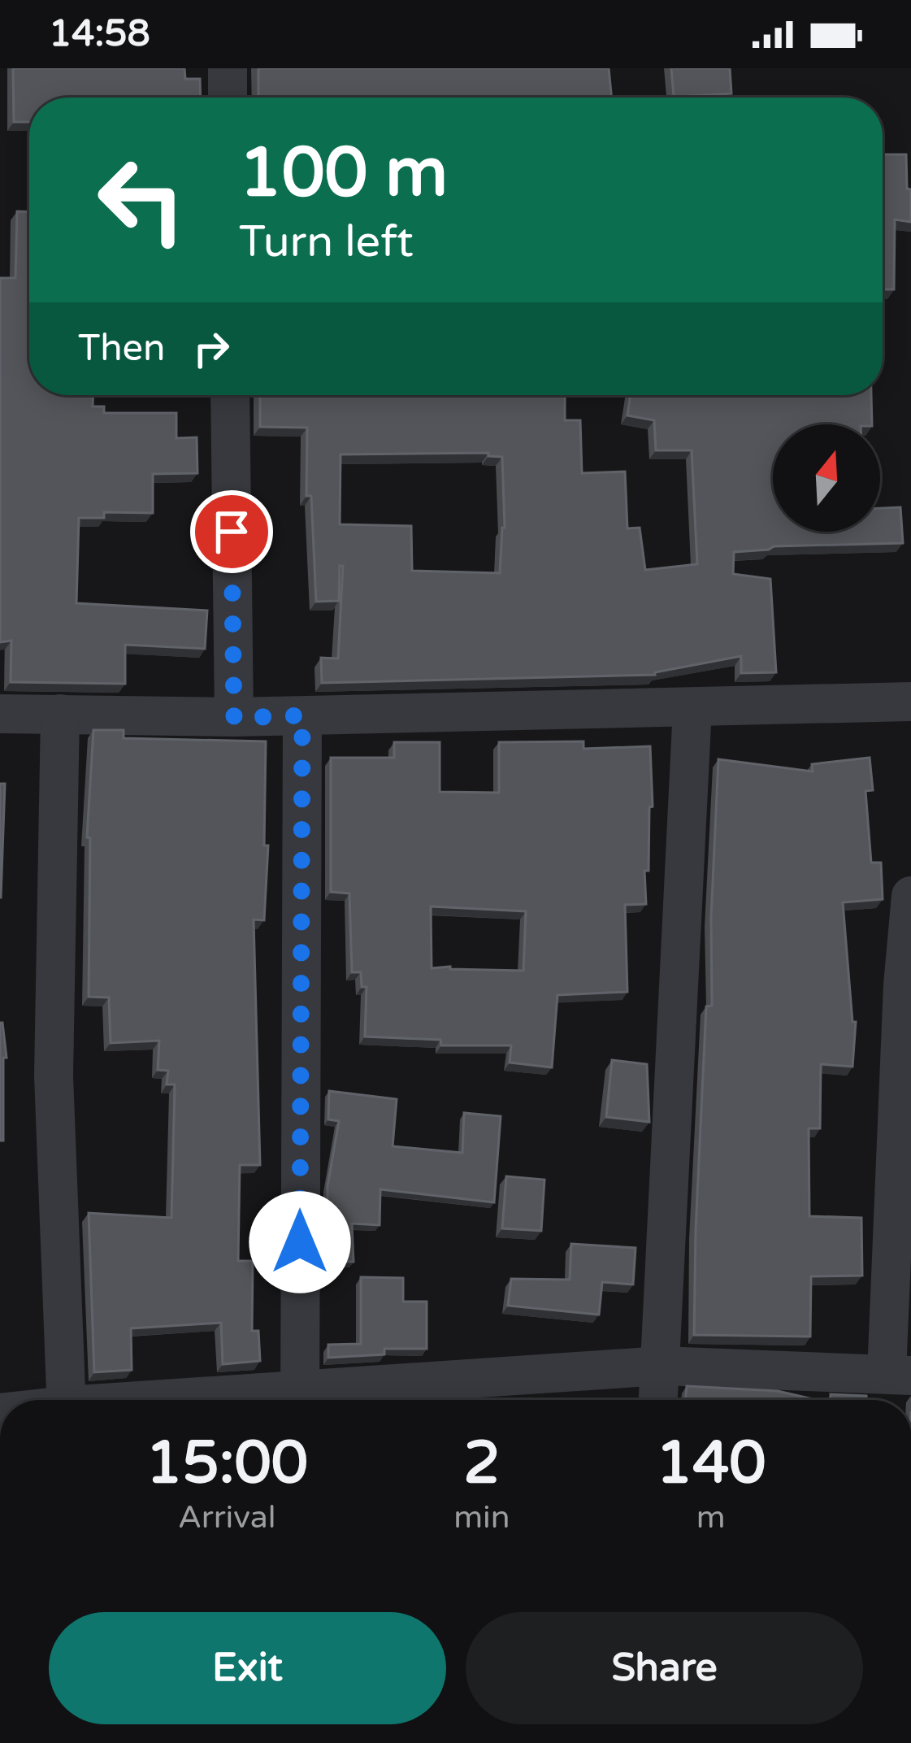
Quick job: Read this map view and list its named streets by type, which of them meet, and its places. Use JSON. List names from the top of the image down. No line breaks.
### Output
{"north":"top","page":{"status":"14:58","turn":["100 m","Turn left"],"then":"Then","eta":["15:00","Arrival","2","min","140","m"],"buttons":["Exit","Share"]}}
